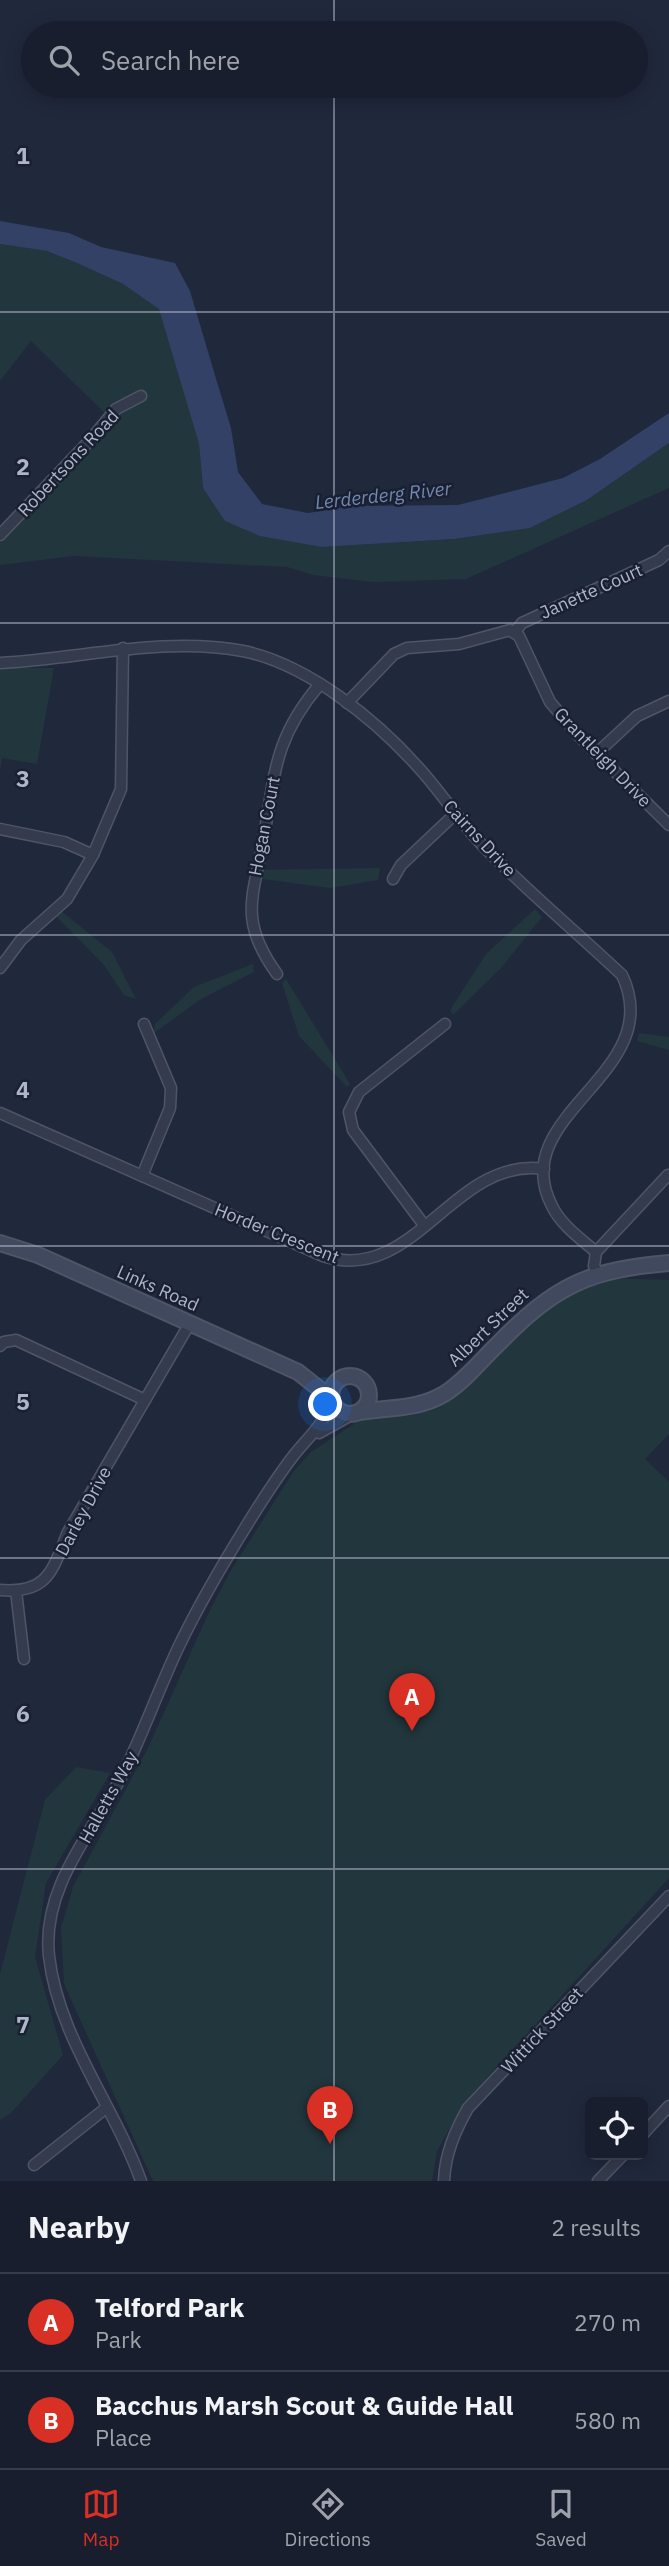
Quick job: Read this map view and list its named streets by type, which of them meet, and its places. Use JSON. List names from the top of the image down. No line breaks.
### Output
{"streets":{"street":["Robertsons Road","Janette Court","Grantleigh Drive","Hogan Court","Cairns Drive","Horder Crescent","Links Road","Albert Street","Darley Drive","Halletts Way","Wittick Street"]},"crossings":[["Janette Court","Grantleigh Drive"],["Hogan Court","Cairns Drive"],["Cairns Drive","Horder Crescent"],["Links Road","Albert Street"],["Links Road","Darley Drive"],["Links Road","Halletts Way"],["Albert Street","Halletts Way"]],"water":["Lerderderg River"],"page":{"search":"Search here","pins":["A","B"],"heading":["Nearby","2 results"],"list":[{"mark":"A","name":"Telford Park","note":"Park","value":"270 m"},{"mark":"B","name":"Bacchus Marsh Scout & Guide Hall","note":"Place","value":"580 m"}],"nav":["Map","Directions","Saved"]},"grid":{"rows":["1","2","3","4","5","6","7"]}}
